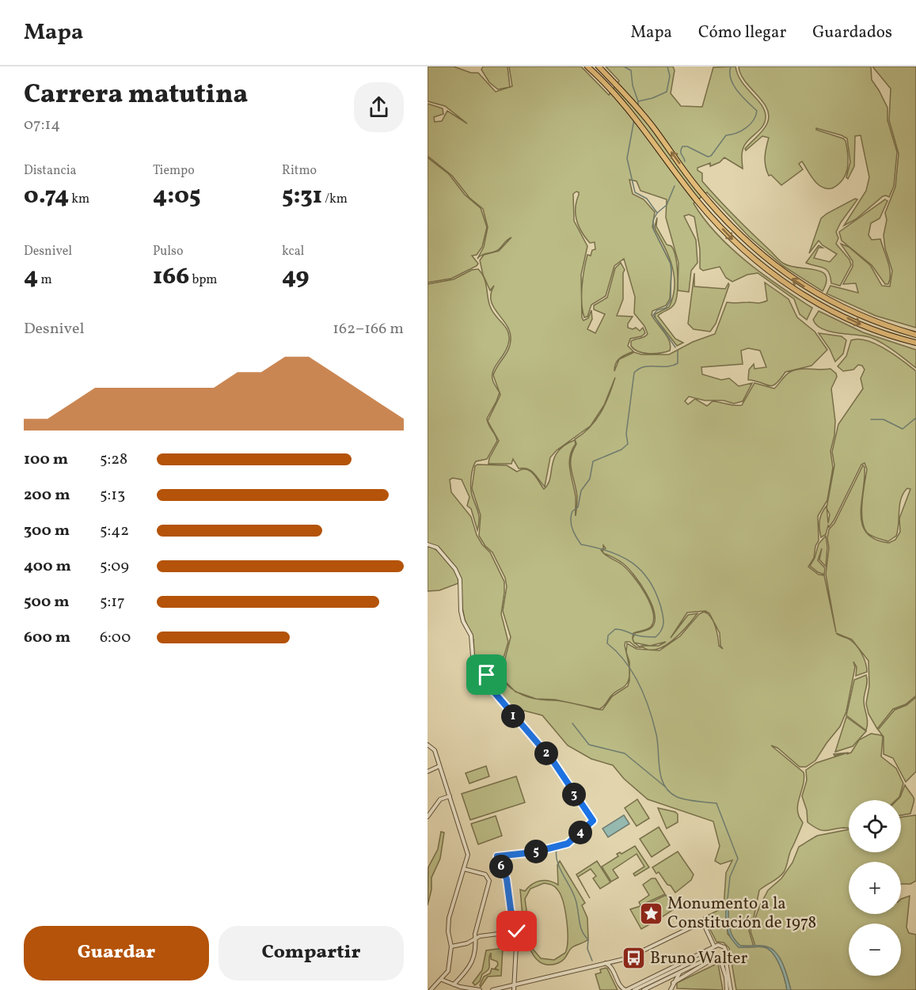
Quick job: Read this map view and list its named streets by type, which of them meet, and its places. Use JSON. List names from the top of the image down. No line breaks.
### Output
{"places":{"place":["Monumento a la Constitución de 1978"],"bus stop":["Bruno Walter"]},"page":{"header":"Mapa","nav":["Mapa","Cómo llegar","Guardados"],"heading":["Carrera matutina","07:14"],"stats":[["Distancia","0.74 km"],["Tiempo","4:05"],["Ritmo","5:31 /km"],["Desnivel","4 m"],["Pulso","166 bpm"],["kcal","49"]],"chart":["Desnivel","162–166 m"],"list":[{"name":"100 m","note":"5:28"},{"name":"200 m","note":"5:13"},{"name":"300 m","note":"5:42"},{"name":"400 m","note":"5:09"},{"name":"500 m","note":"5:17"},{"name":"600 m","note":"6:00"}],"pins":["1","2","3","4","5","6"],"map_buttons":["+","−"],"buttons":["Guardar","Compartir"]}}
